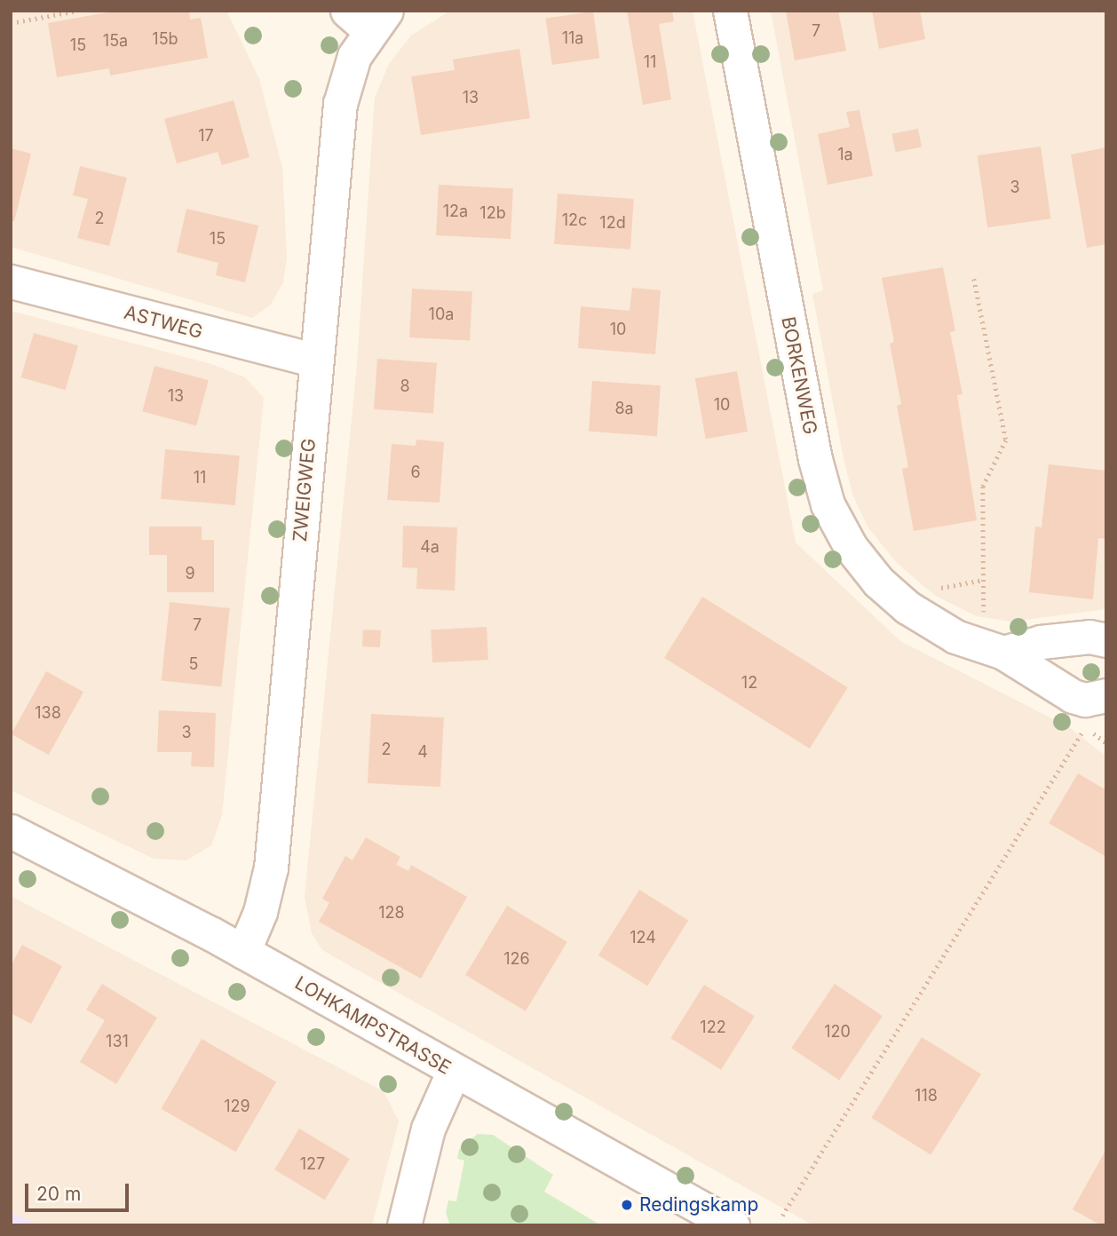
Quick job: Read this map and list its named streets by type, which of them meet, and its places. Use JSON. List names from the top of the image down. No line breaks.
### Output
{"streets":{"street":["ASTWEG","BORKENWEG","ZWEIGWEG","LOHKAMPSTRASSE"]},"crossings":[["ASTWEG","ZWEIGWEG"],["ZWEIGWEG","LOHKAMPSTRASSE"]],"places":["Redingskamp"],"house_numbers":["7","11a","15b","15a","15","11","13","17","1a","3","12a","12b","2","12c","12d","15","10a","10","8","13","10","8a","6","11","4a","9","7","5","12","138","3","2","4","128","124","126","122","120","131","118","129","127"],"scale_bar":"20 m"}
